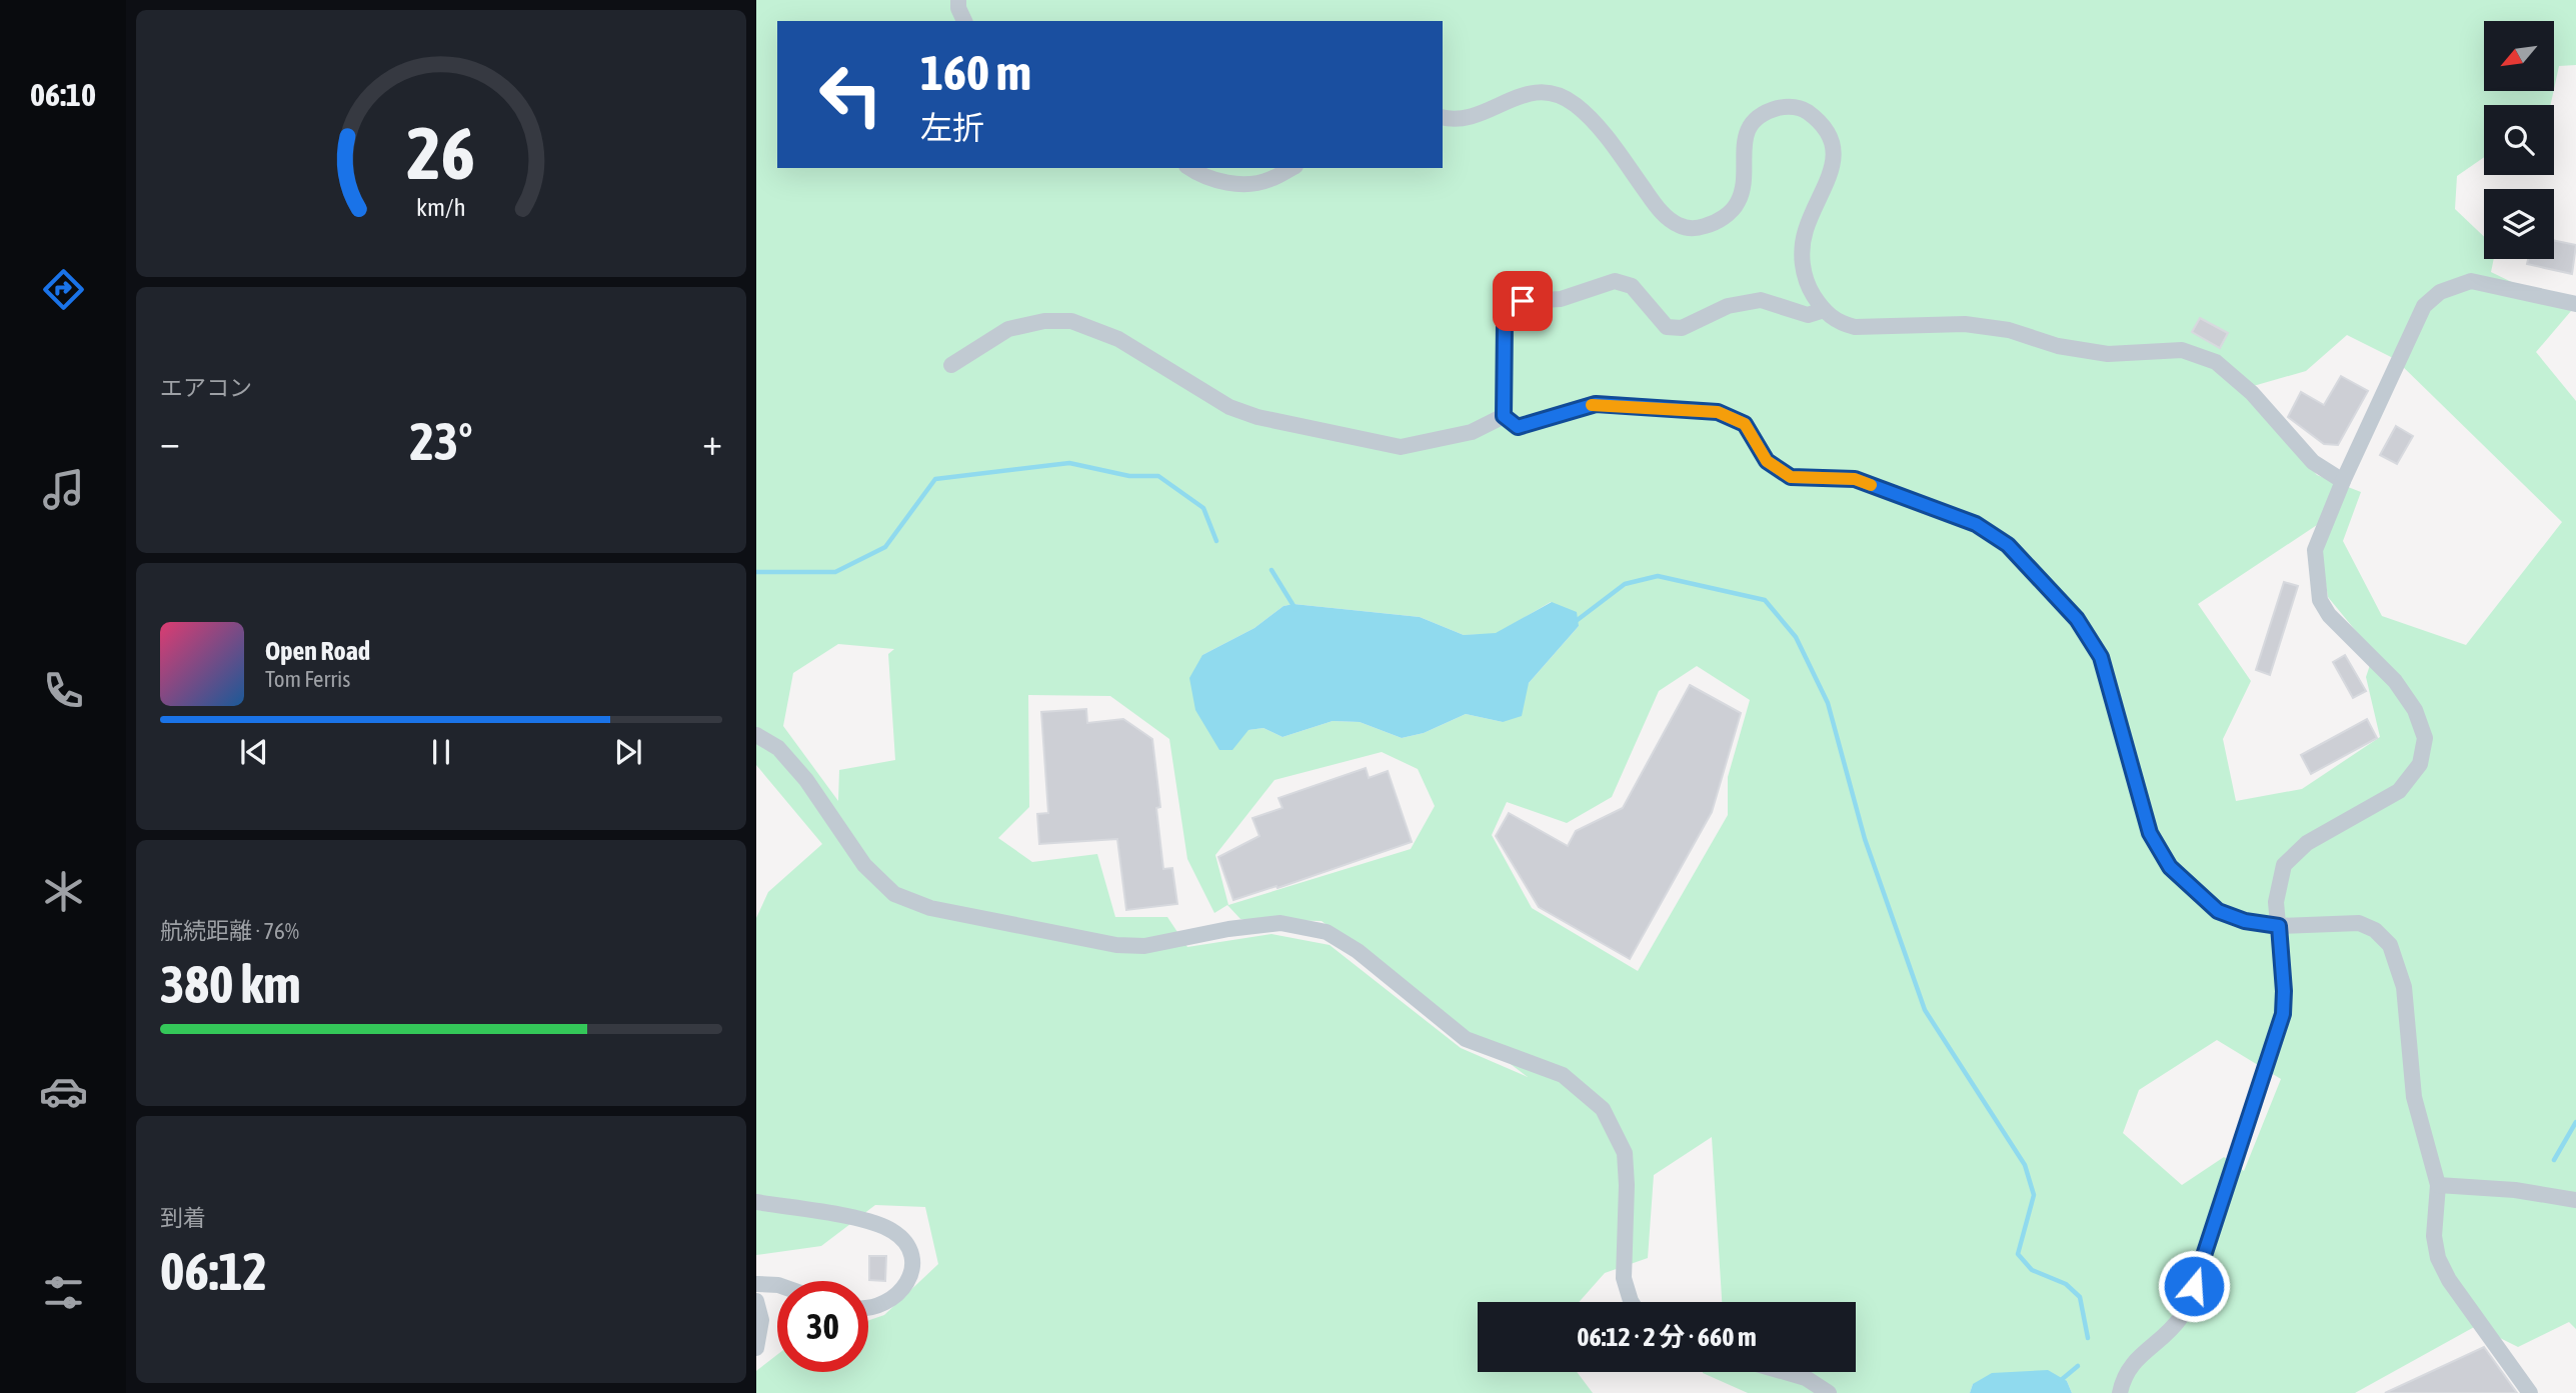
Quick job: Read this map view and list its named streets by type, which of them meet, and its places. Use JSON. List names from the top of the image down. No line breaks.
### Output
{"north":"bottom left","page":{"tabs":"06:10","turn":["160 m","左折"],"tile":["エアコン",["航続距離 · 76%","380 km"],["到着","06:12"]],"heat":["−","23°","+"],"song":["Open Road","Tom Ferris"],"limit":"30","trip":"06:12 · 2 分 · 660 m","gauge":["26","km/h"]}}
